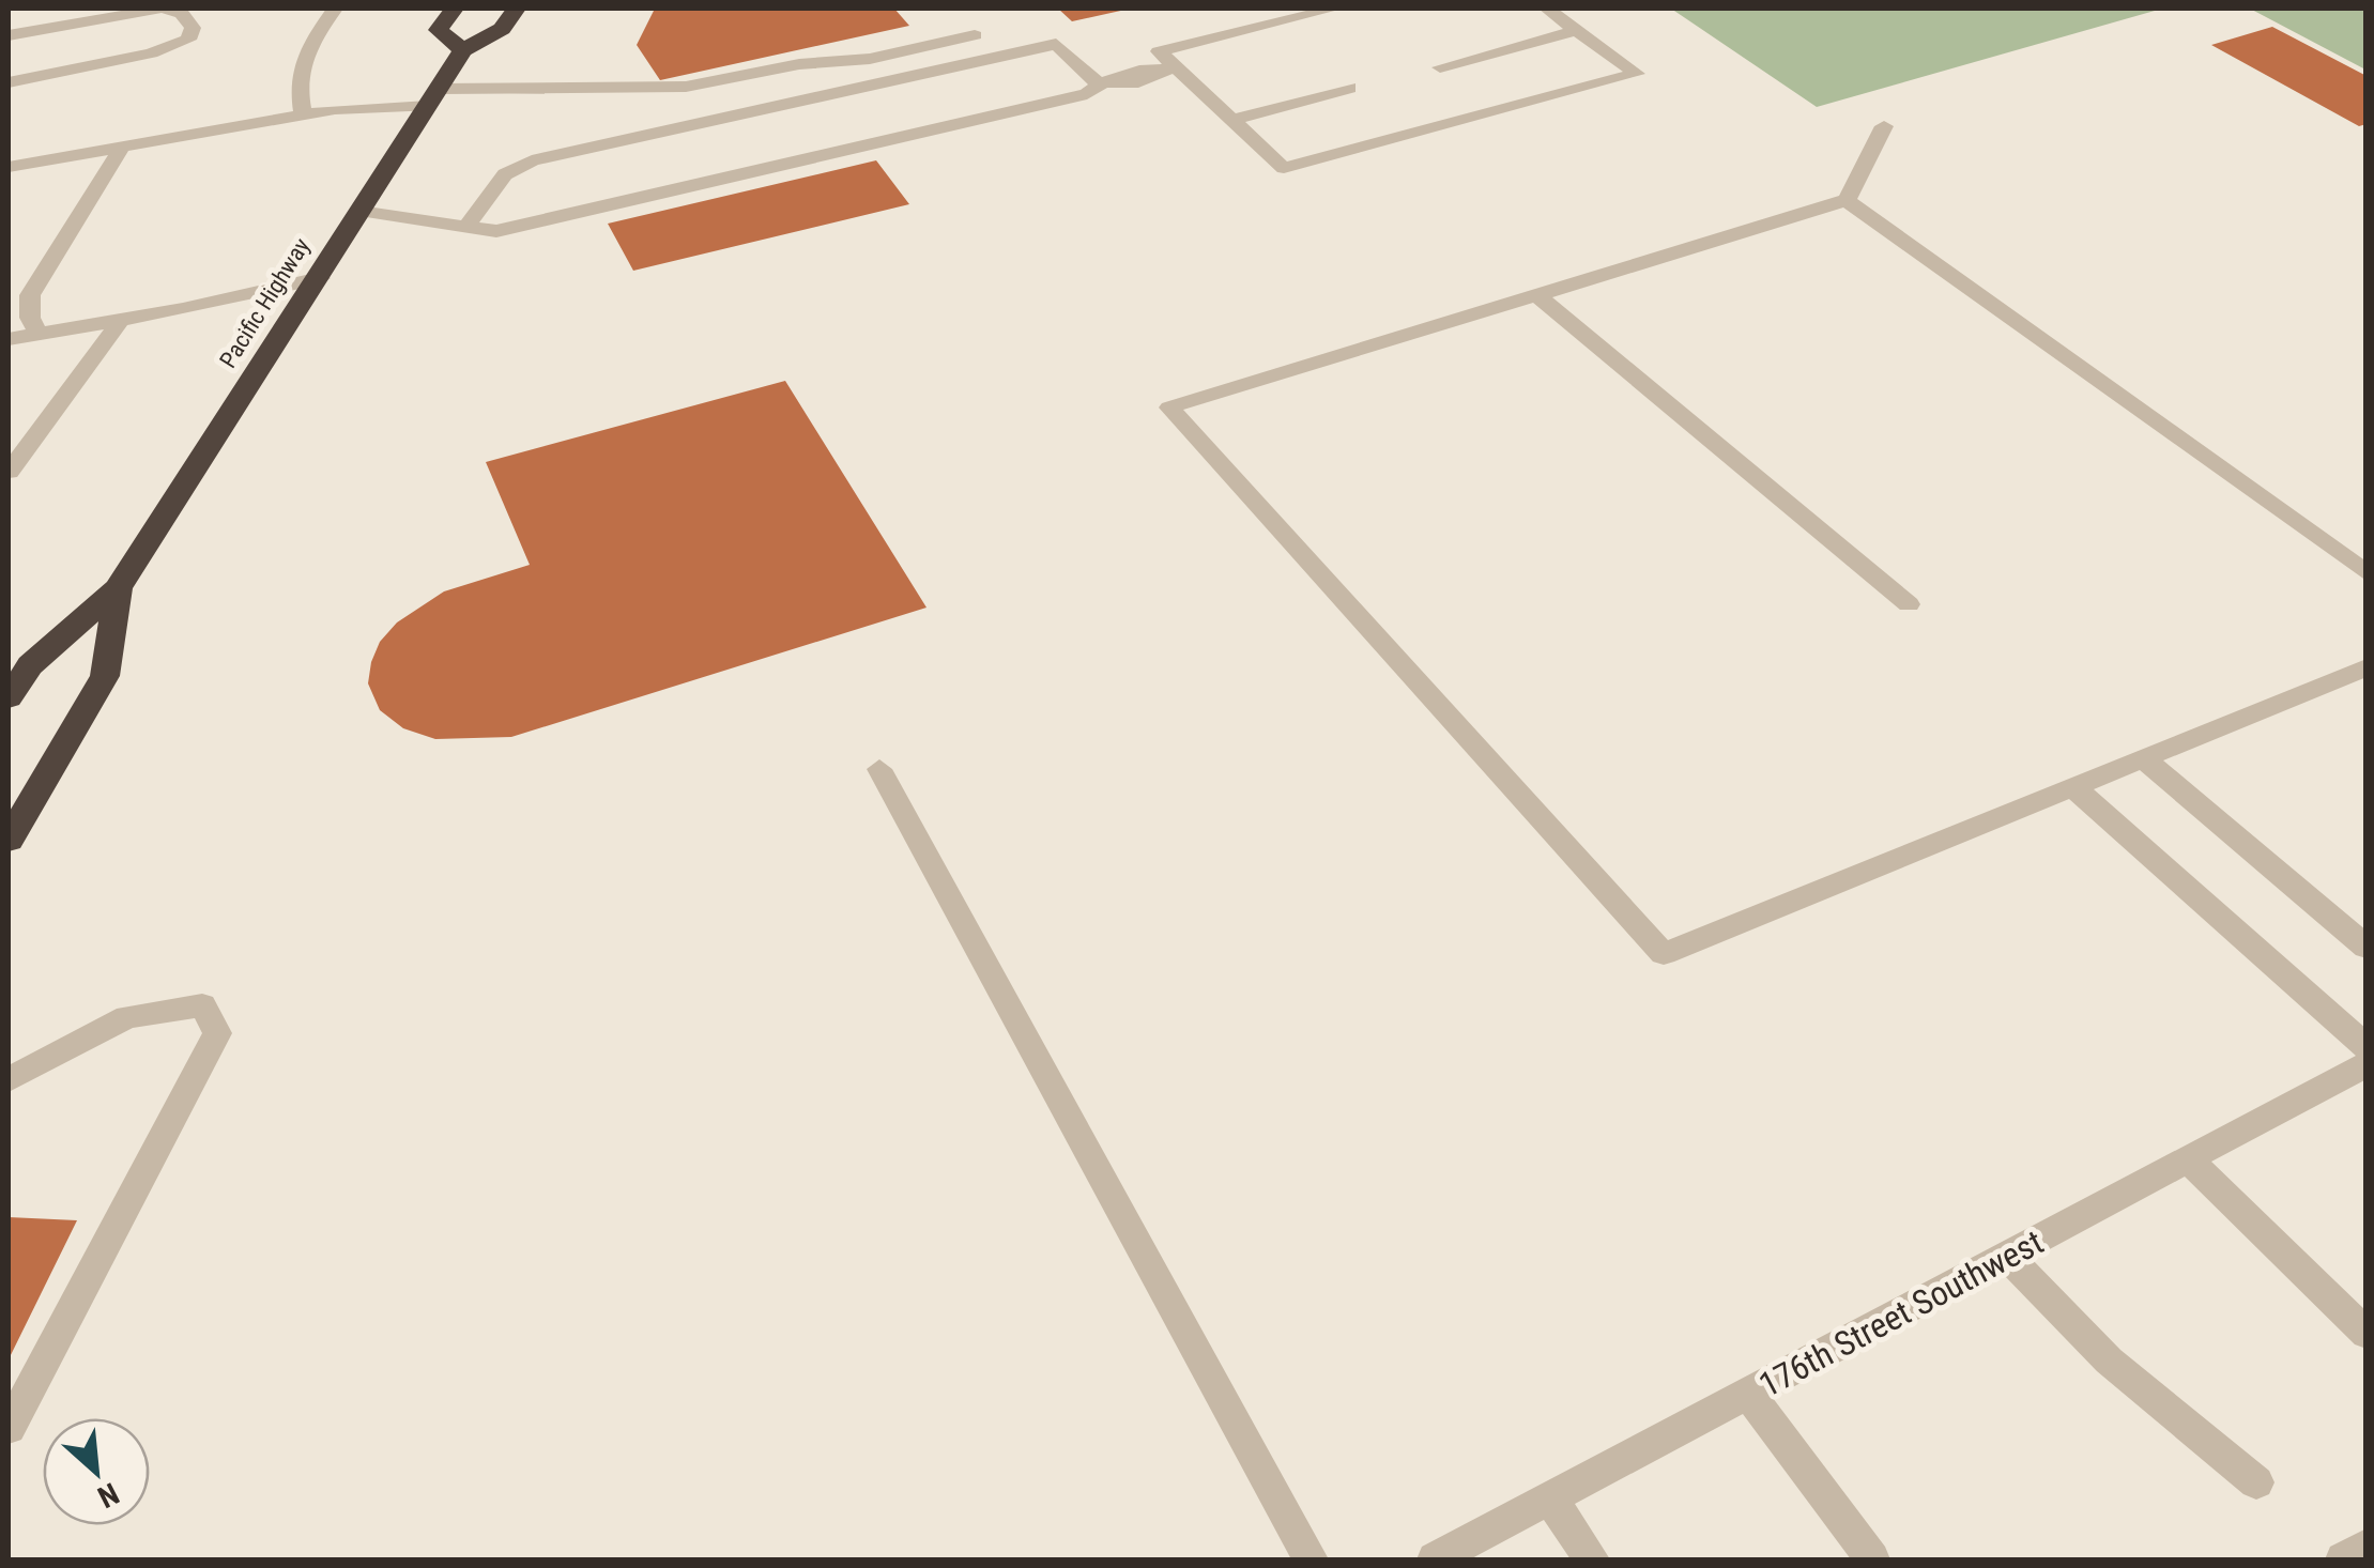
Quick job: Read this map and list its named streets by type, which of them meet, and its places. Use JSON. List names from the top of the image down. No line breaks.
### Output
{"streets":{"highway":["Pacific Highway"],"street":["176th Street Southwest"]},"north":"bottom right"}
